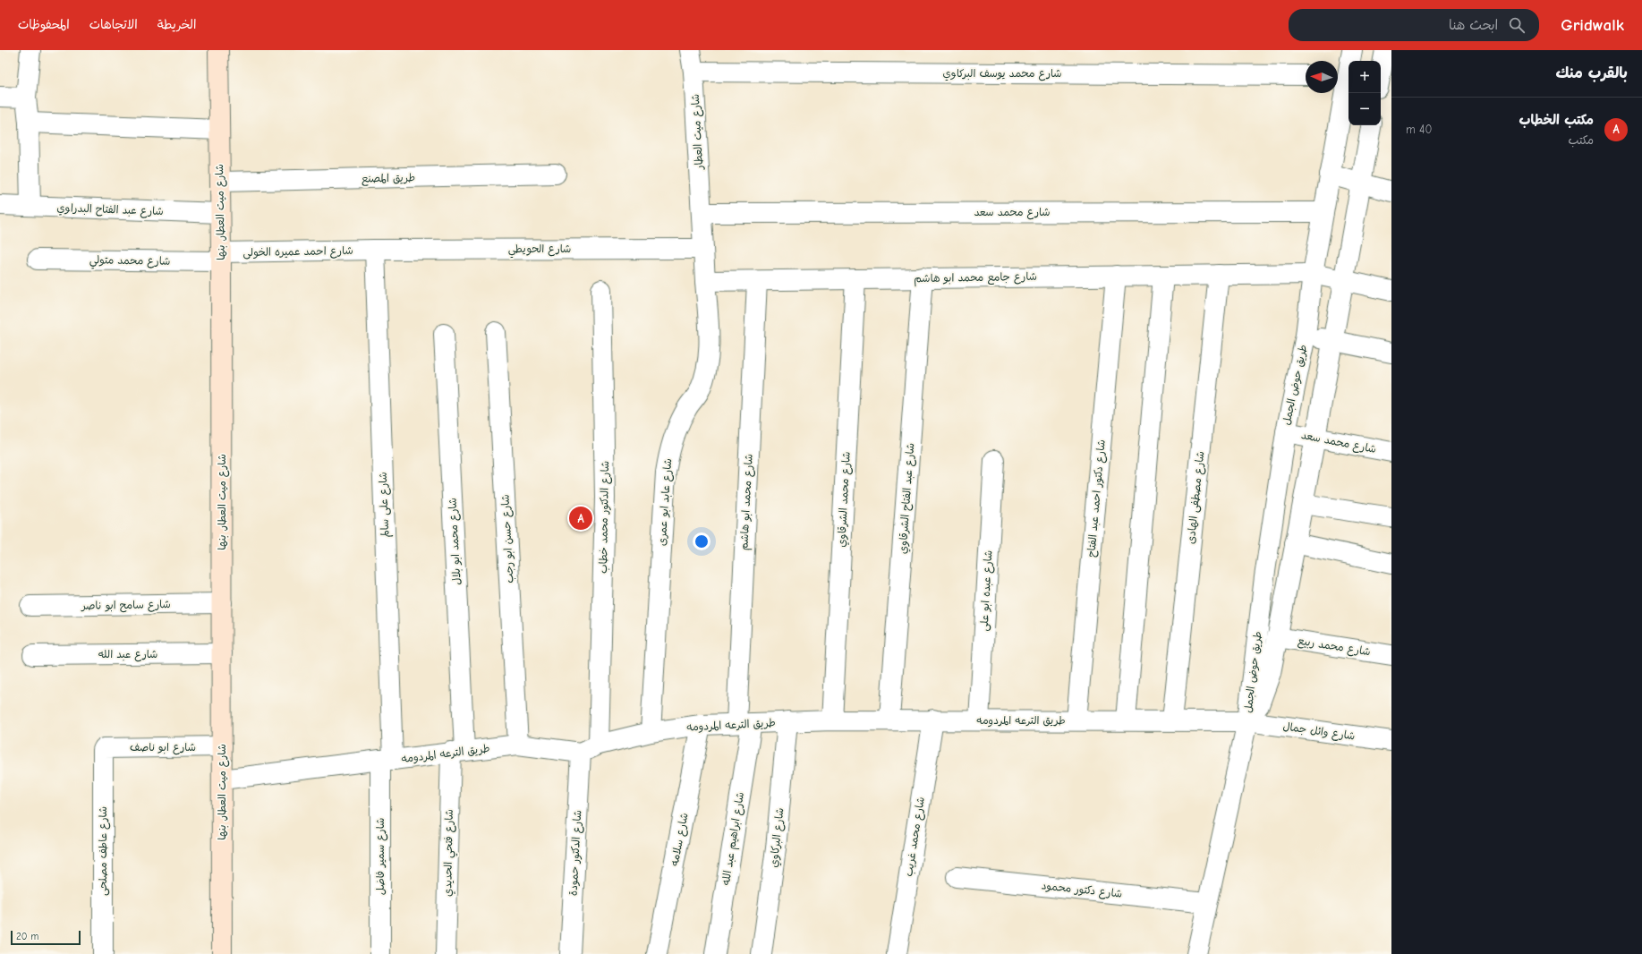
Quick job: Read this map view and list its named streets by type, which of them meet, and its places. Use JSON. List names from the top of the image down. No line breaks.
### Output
{"streets":{"main road":["شارع ميت العطار, بنها"],"street":["شارع محمد يوسف البركاوي","شارع ميت العطار","طريق المصنع","شارع عبد الفتاح البدراوي","شارع محمد سعد","شارع الحويطي","شارع احمد عميره الخولى","شارع محمد متولي","شارع جامع محمد ابو هاشم","طريق حوض الجمل","شارع مصطفى الهادى","شارع عبد الفتاح الشرقاوي","شارع دكتور احمد عبد الفتاح","شارع محمد الشرقاوي","شارع عابد ابو عمرى","شارع محمد ابو هاشم","شارع على سالم","شارع الدكتور محمد خطاب","شارع حسن ابو رجب","شارع محمد ابو بلال","شارع عبده ابو على","شارع سامح ابو ناصر","شارع محمد ربيع","شارع عبد الله","طريق الترعه المردومه","شارع وائل جمال","شارع ابو ناصف","شارع محمد غريب","شارع البركاوي","شارع ابراهيم عبد الله","شارع سلامه","شارع عاطف مصلحى","شارع فتحي الحديدي","شارع الدكتور حمودة","شارع سمير فاضل","شارع دكتور محمود"]},"crossings":[["شارع محمد يوسف البركاوي","شارع ميت العطار"],["شارع ميت العطار","شارع محمد سعد"],["طريق المصنع","شارع ميت العطار, بنها"],["شارع عبد الفتاح البدراوي","شارع ميت العطار, بنها"],["شارع ميت العطار, بنها","شارع احمد عميره الخولى"],["شارع ميت العطار, بنها","شارع محمد متولي"],["شارع ميت العطار, بنها","شارع سامح ابو ناصر"],["شارع ميت العطار, بنها","شارع عبد الله"],["شارع ميت العطار, بنها","طريق الترعه المردومه"],["شارع ميت العطار, بنها","شارع ابو ناصف"],["شارع محمد سعد","طريق حوض الجمل"],["شارع الحويطي","شارع احمد عميره الخولى"],["شارع الحويطي","شارع على سالم"],["شارع احمد عميره الخولى","شارع محمد متولي"],["شارع احمد عميره الخولى","شارع على سالم"],["شارع جامع محمد ابو هاشم","طريق حوض الجمل"],["شارع جامع محمد ابو هاشم","شارع مصطفى الهادى"],["شارع جامع محمد ابو هاشم","شارع عبد الفتاح الشرقاوي"],["شارع جامع محمد ابو هاشم","شارع دكتور احمد عبد الفتاح"],["شارع جامع محمد ابو هاشم","شارع محمد الشرقاوي"],["شارع جامع محمد ابو هاشم","شارع عابد ابو عمرى"],["شارع جامع محمد ابو هاشم","شارع محمد ابو هاشم"],["طريق حوض الجمل","شارع محمد ربيع"],["طريق حوض الجمل","طريق الترعه المردومه"],["طريق حوض الجمل","شارع وائل جمال"],["طريق حوض الجمل","شارع دكتور محمود"],["شارع مصطفى الهادى","طريق الترعه المردومه"],["شارع عبد الفتاح الشرقاوي","طريق الترعه المردومه"],["شارع دكتور احمد عبد الفتاح","طريق الترعه المردومه"],["شارع محمد الشرقاوي","طريق الترعه المردومه"],["شارع عابد ابو عمرى","طريق الترعه المردومه"],["شارع محمد ابو هاشم","طريق الترعه المردومه"],["شارع محمد ابو هاشم","شارع ابراهيم عبد الله"],["شارع على سالم","طريق الترعه المردومه"],["شارع على سالم","شارع سمير فاضل"],["شارع الدكتور محمد خطاب","طريق الترعه المردومه"],["شارع حسن ابو رجب","طريق الترعه المردومه"],["شارع محمد ابو بلال","طريق الترعه المردومه"],["شارع محمد ابو بلال","شارع فتحي الحديدي"],["شارع عبده ابو على","طريق الترعه المردومه"],["طريق الترعه المردومه","شارع وائل جمال"],["طريق الترعه المردومه","شارع محمد غريب"],["طريق الترعه المردومه","شارع البركاوي"],["طريق الترعه المردومه","شارع ابراهيم عبد الله"],["طريق الترعه المردومه","شارع سلامه"],["طريق الترعه المردومه","شارع فتحي الحديدي"],["طريق الترعه المردومه","شارع الدكتور حمودة"],["طريق الترعه المردومه","شارع سمير فاضل"],["شارع ابو ناصف","شارع عاطف مصلحى"]],"scale_bar":"20 m","north":"left","page":{"header":"Gridwalk","search":"ابحث هنا","nav":["الخريطة","الاتجاهات","المحفوظات"],"heading":"بالقرب منك","map_buttons":["+","−"],"list":[{"mark":"A","name":"مكتب الخطاب","note":"مكتب","value":"40 m"}],"pins":"A","scale":"20 m"}}
